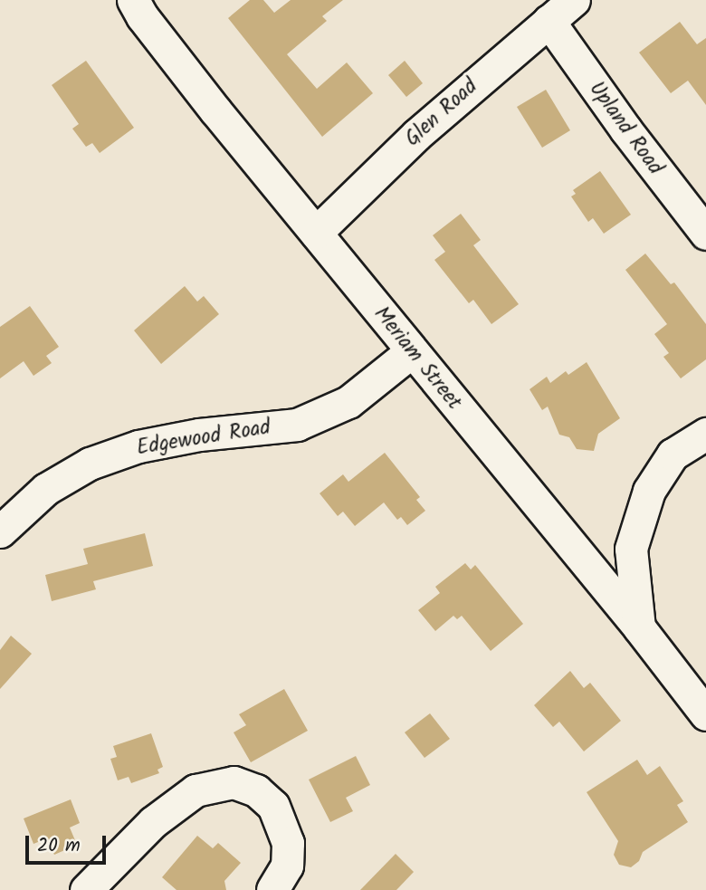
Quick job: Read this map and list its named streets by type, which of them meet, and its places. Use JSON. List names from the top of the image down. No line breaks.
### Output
{"streets":{"street":["Glen Road","Upland Road","Meriam Street","Edgewood Road"]},"crossings":[["Glen Road","Upland Road"],["Glen Road","Meriam Street"],["Meriam Street","Edgewood Road"]],"scale_bar":"20 m"}
